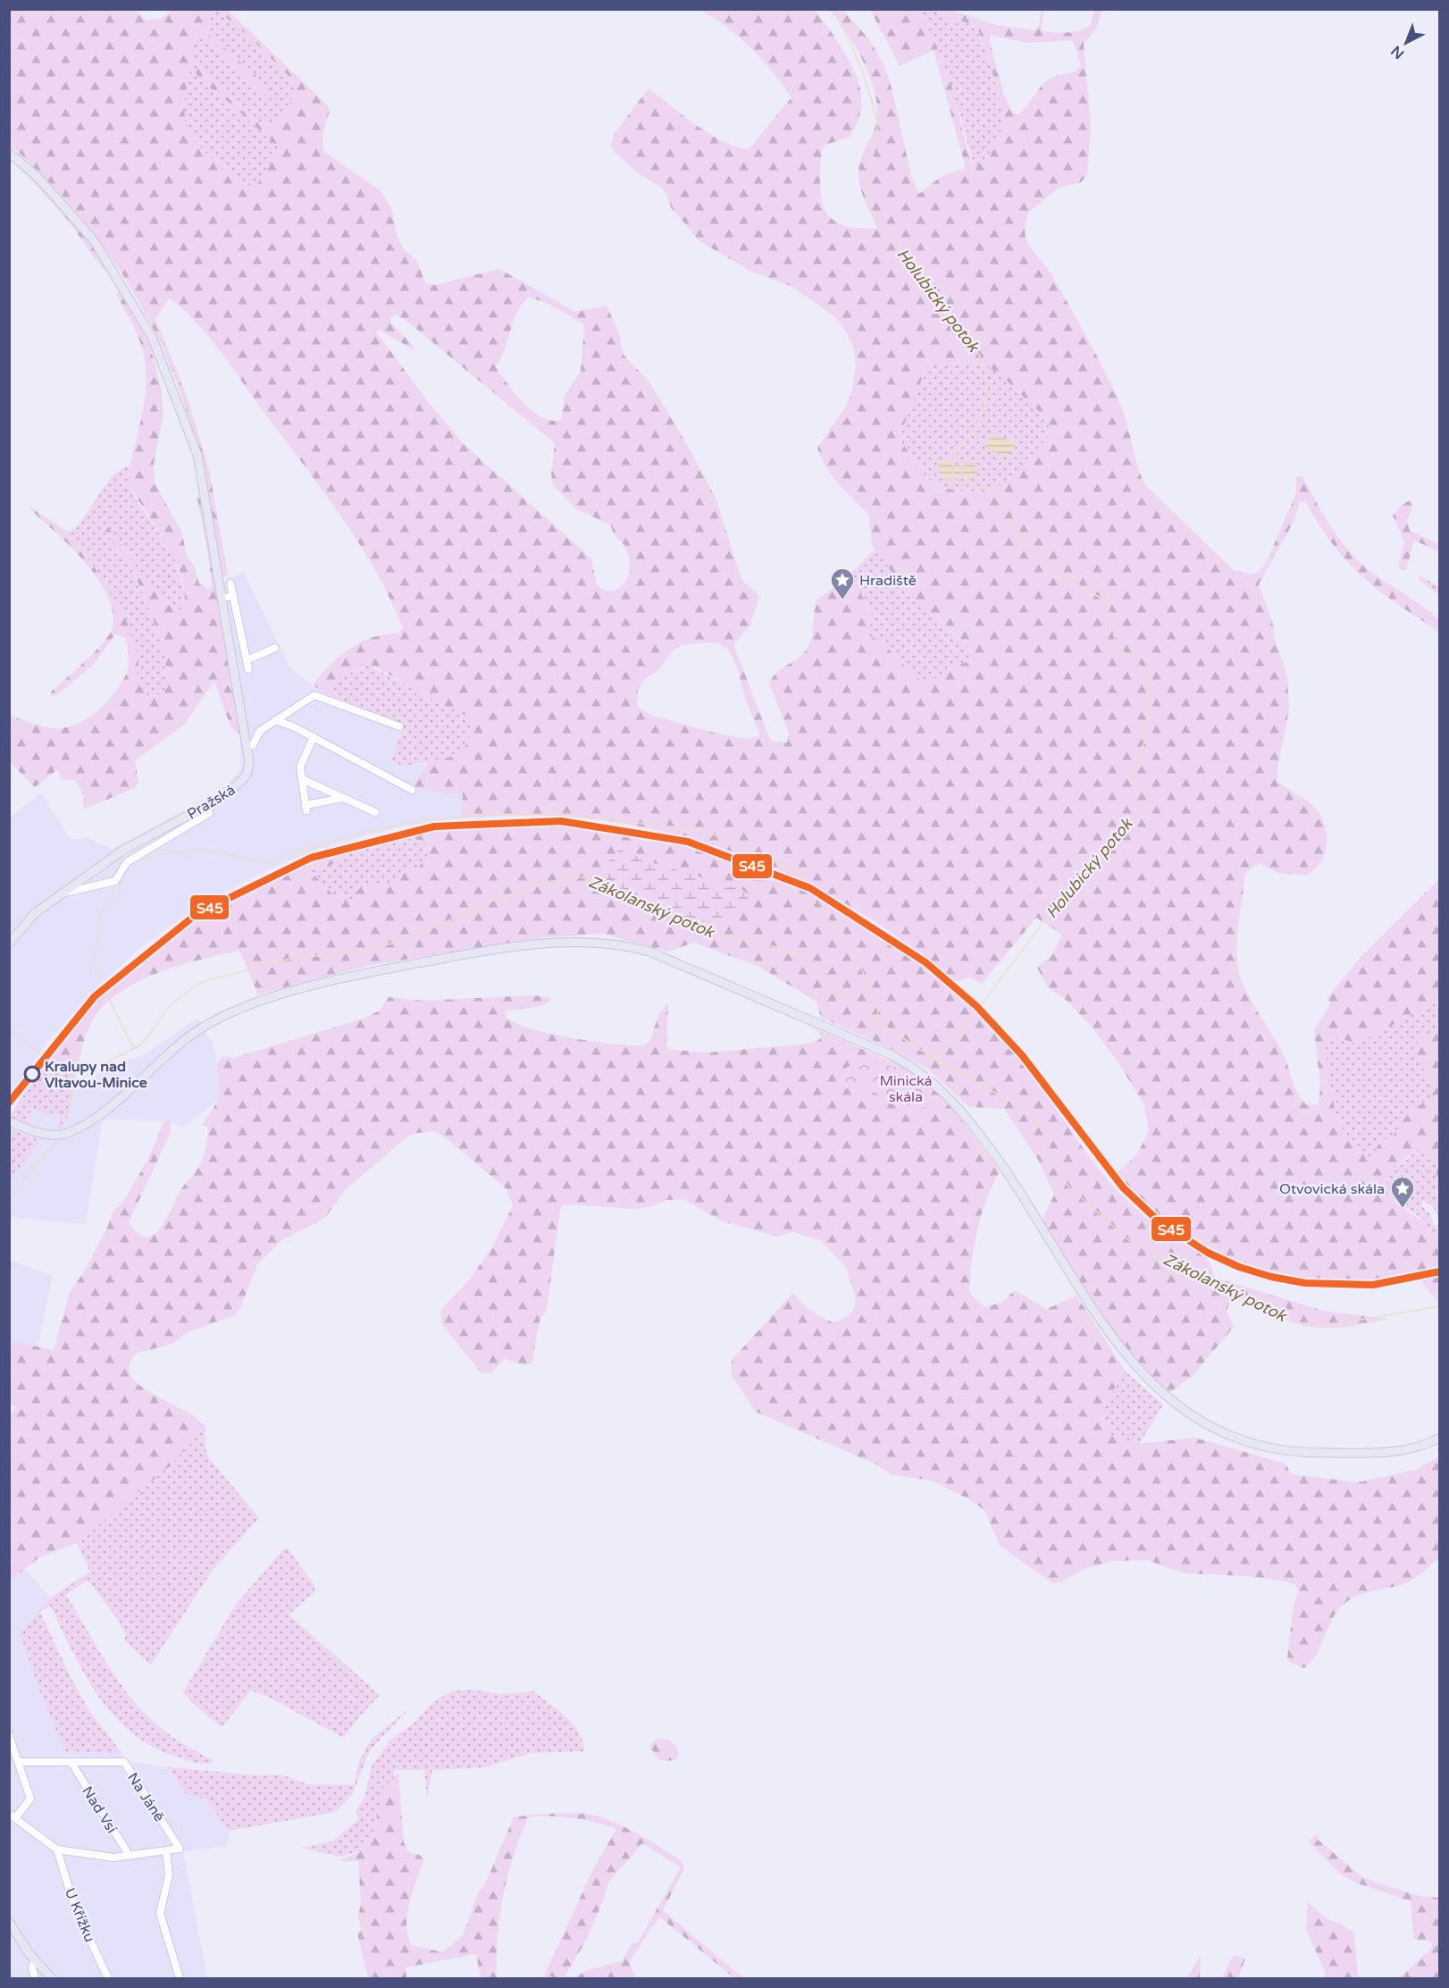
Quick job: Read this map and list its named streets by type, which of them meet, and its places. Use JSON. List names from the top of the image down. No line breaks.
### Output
{"streets":{"main road":["Pražská"],"street":["Na Jáně","Nad Vsí","U Křížku"]},"crossings":[["Na Jáně","Nad Vsí"]],"water":["Holubický potok","Zákolanský potok"],"parks":["Minická skála"],"places":{"place":["Hradiště","Otvovická skála"],"other":["Kralupy nad Vltavou-Minice"]},"lines":["transit line S45"],"north":"bottom left"}
